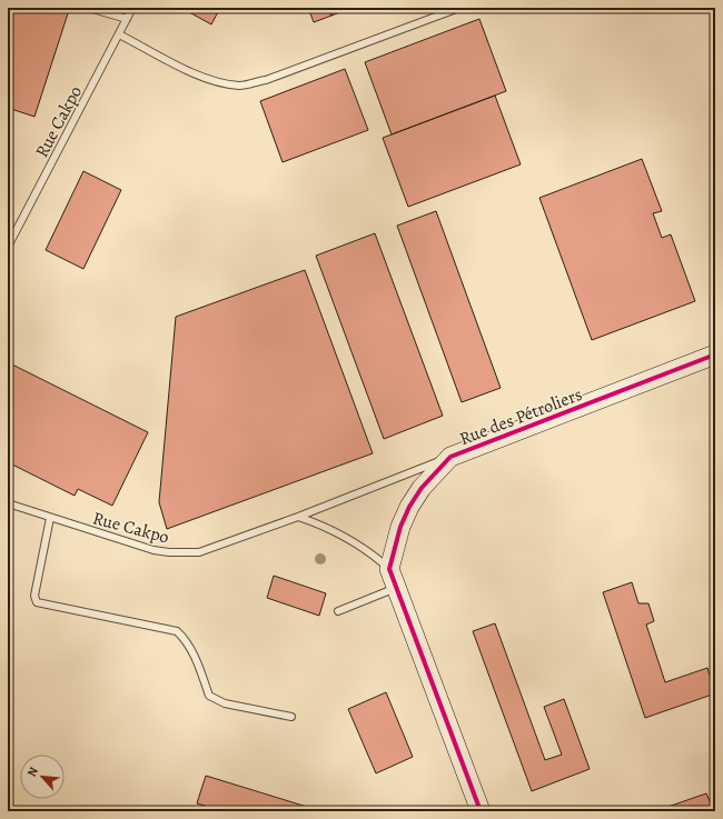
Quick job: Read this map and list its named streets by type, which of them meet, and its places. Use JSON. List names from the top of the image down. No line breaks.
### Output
{"streets":{"street":["Rue des Pétroliers"],"lane":["Rue Cakpo"]},"crossings":[["Rue Cakpo","Rue des Pétroliers"]],"north":"top left"}
